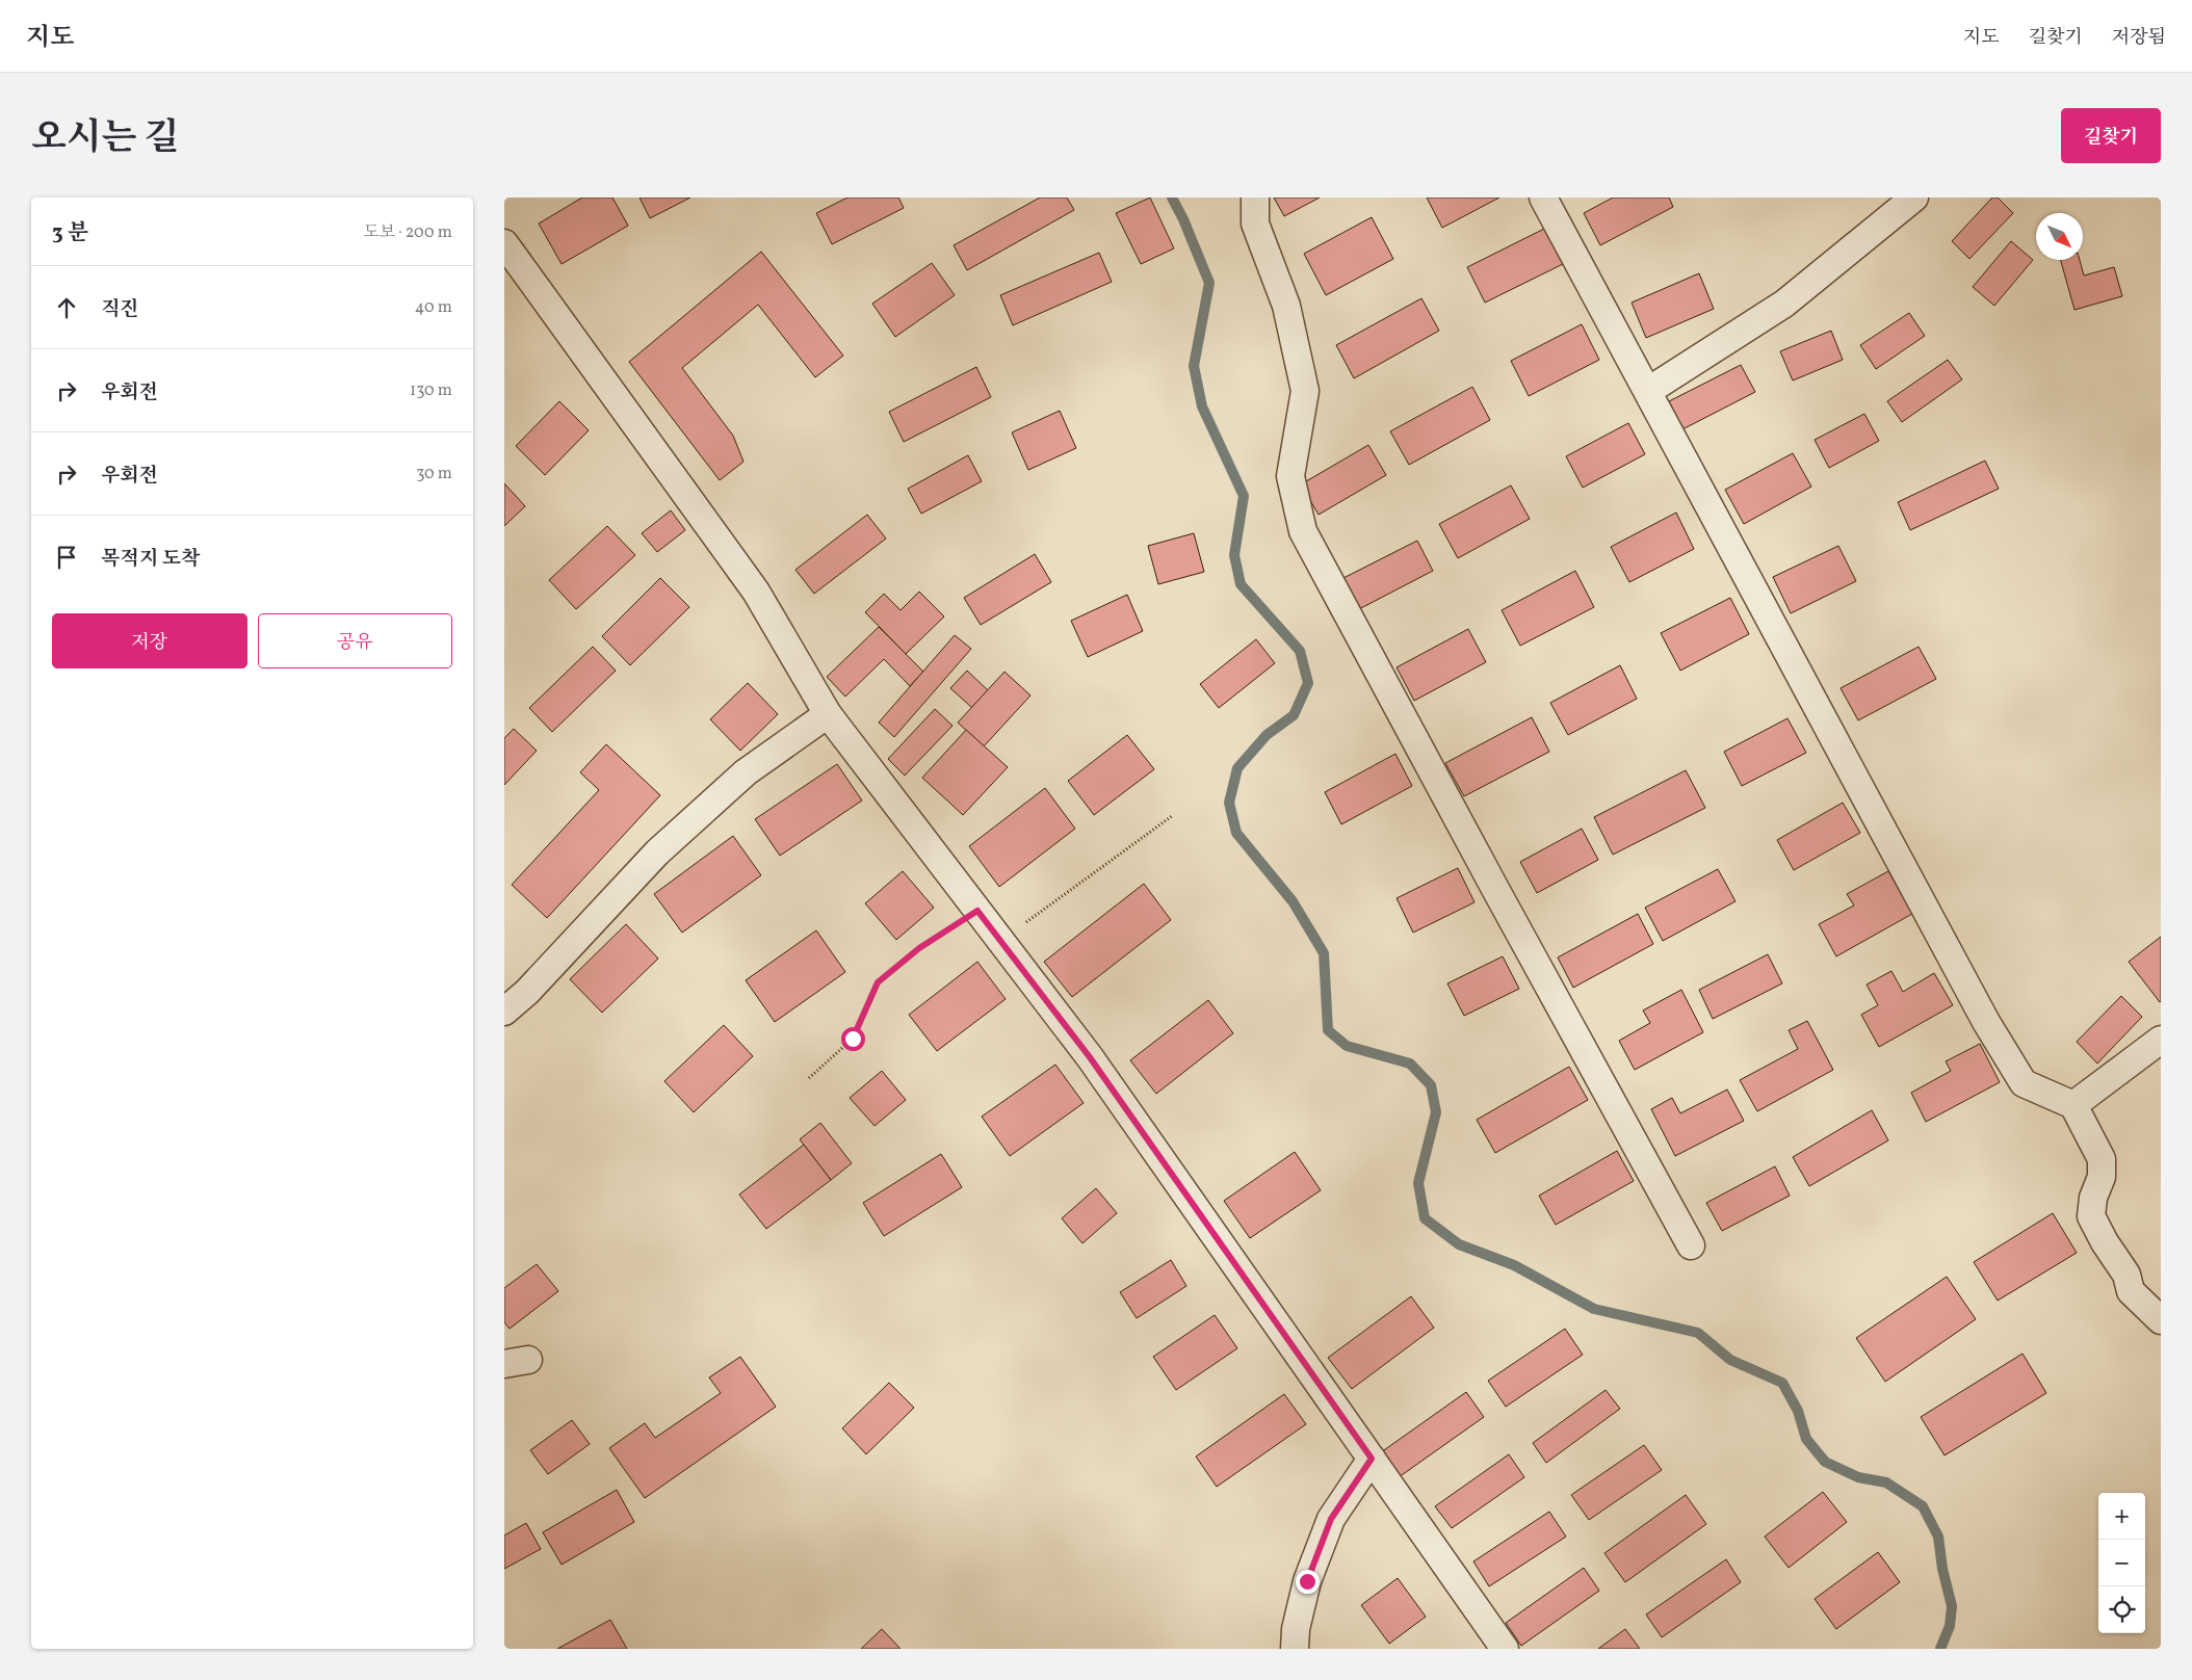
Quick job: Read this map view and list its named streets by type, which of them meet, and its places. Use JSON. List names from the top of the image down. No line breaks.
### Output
{"north":"bottom right","page":{"header":"지도","nav":["지도","길찾기","저장됨"],"title":"오시는 길","buttons":["길찾기",["저장","공유"]],"heading":["3 분","도보 · 200 m"],"list":[["직진","40 m"],["우회전","130 m"],["우회전","30 m"],"목적지 도착"],"map_buttons":["+","−"]}}
